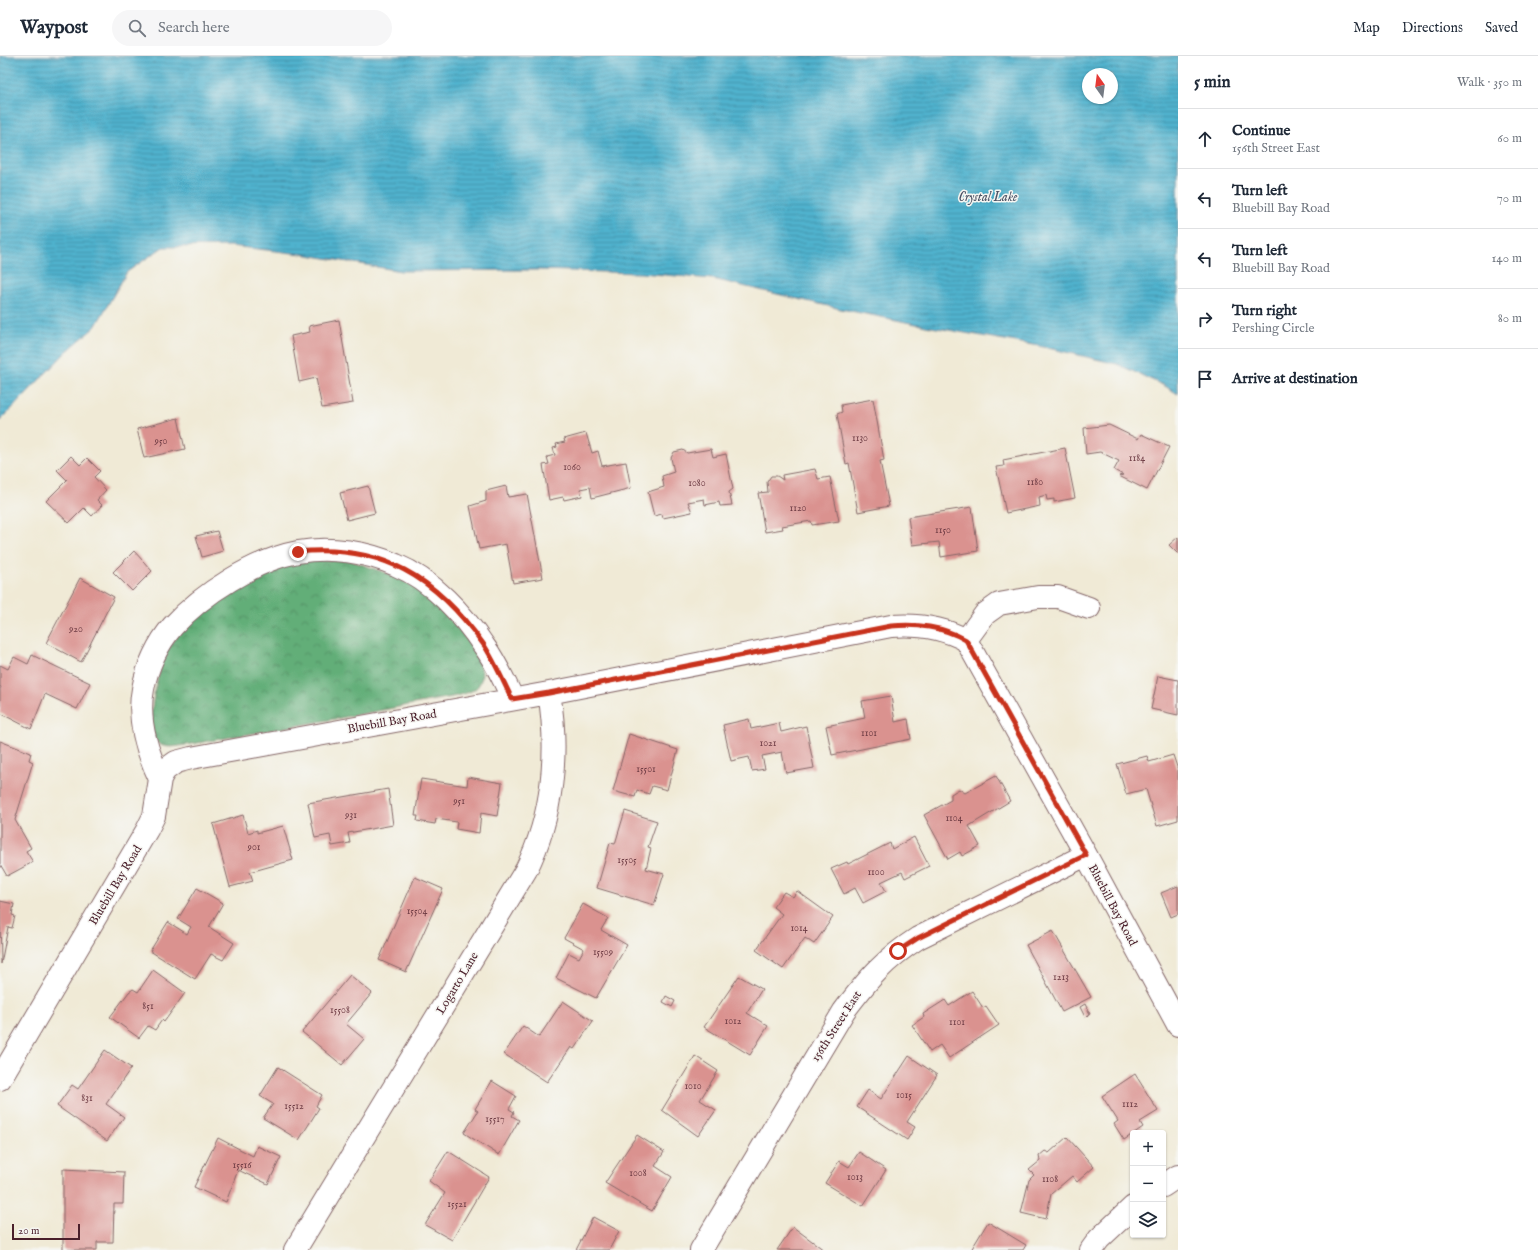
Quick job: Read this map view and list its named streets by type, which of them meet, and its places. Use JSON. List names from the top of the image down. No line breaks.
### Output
{"streets":{"street":["Bluebill Bay Road","Logarto Lane","156th Street East"]},"crossings":[["Bluebill Bay Road","Logarto Lane"],["Bluebill Bay Road","156th Street East"]],"water":["Crystal Lake"],"house_numbers":["1130","950","1184","1060","1180","1080","1120","1150","920","1101","1021","15501","951","931","1104","901","15505","1100","15504","1014","15509","1213","851","15508","1012","1101","1010","1015","831","1112","15512","15517","15516","1008","1013","1108","15521"],"scale_bar":"20 m","north":"top","page":{"header":"Waypost","search":"Search here","nav":["Map","Directions","Saved"],"heading":["5 min","Walk · 350 m"],"list":[["Continue","156th Street East","60 m"],["Turn left","Bluebill Bay Road","70 m"],["Turn left","Bluebill Bay Road","140 m"],["Turn right","Pershing Circle","80 m"],"Arrive at destination"],"map_buttons":["+","−"],"scale":"20 m"}}
